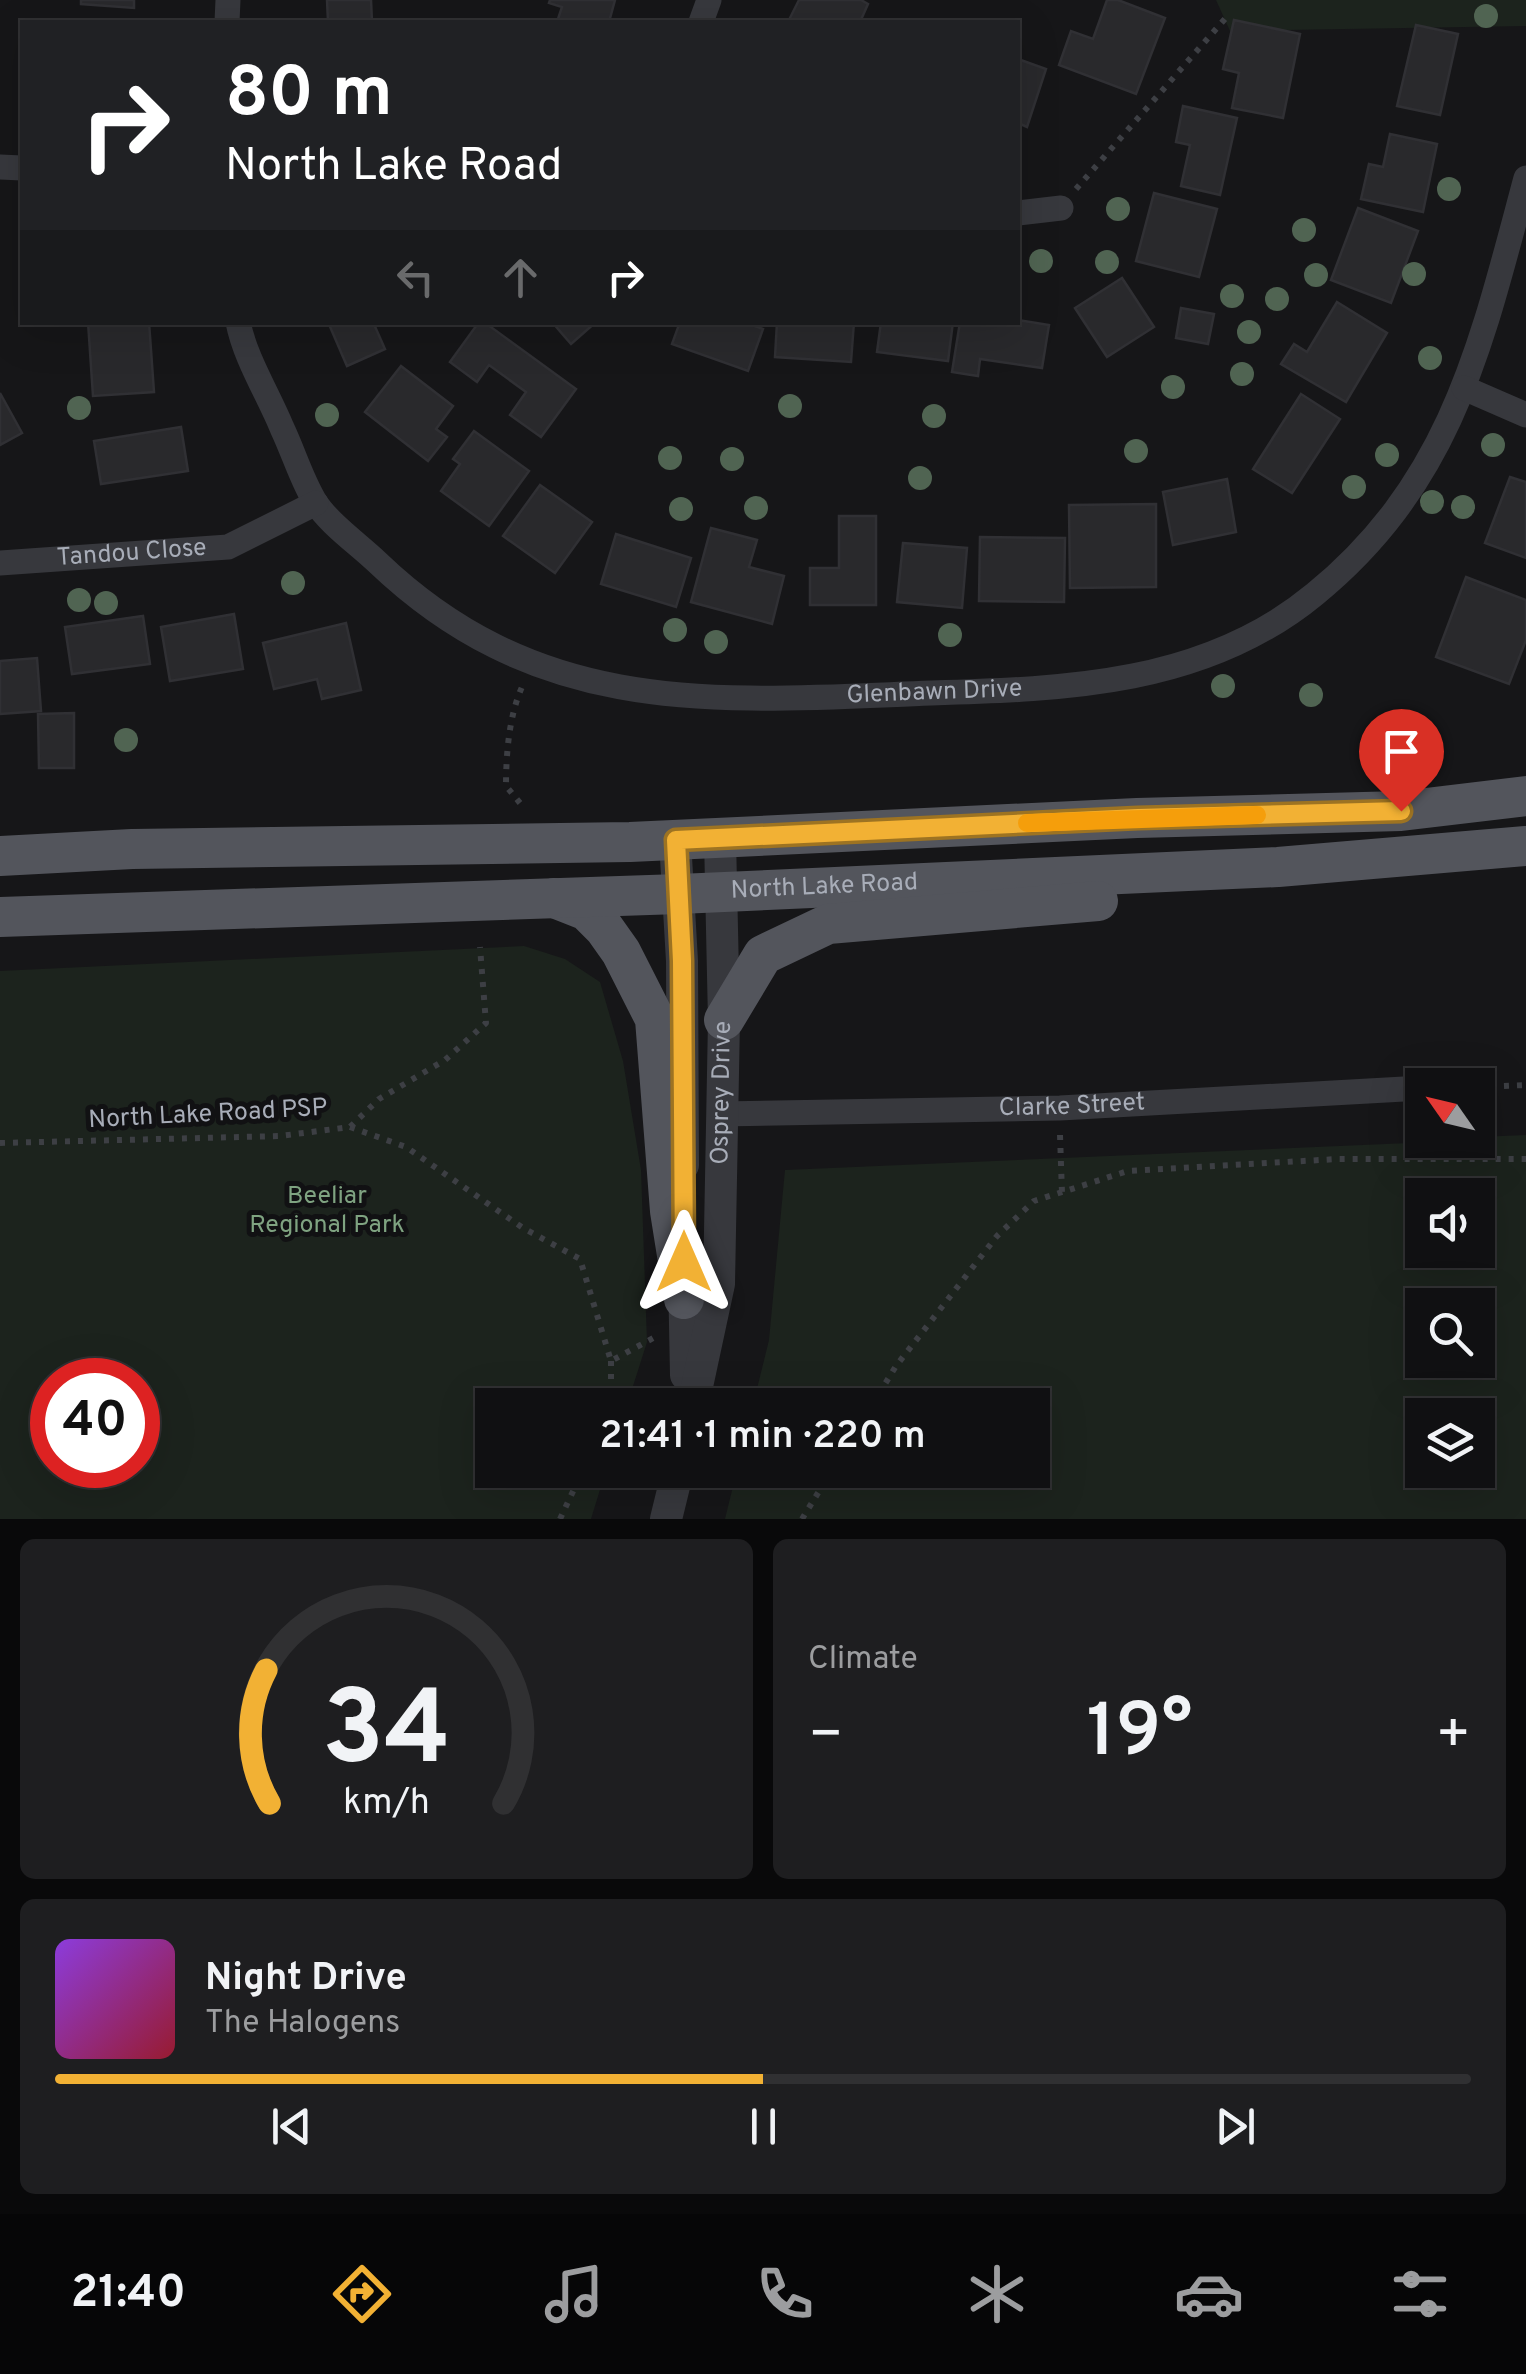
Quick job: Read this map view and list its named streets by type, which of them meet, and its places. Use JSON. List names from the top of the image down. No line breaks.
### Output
{"streets":{"main road":["North Lake Road"],"street":["Tandou Close","Glenbawn Drive","Osprey Drive","Clarke Street"],"path":["North Lake Road PSP"]},"crossings":[["Tandou Close","Glenbawn Drive"],["North Lake Road","Osprey Drive"],["Osprey Drive","Clarke Street"]],"parks":["Beeliar Regional Park"],"north":"top left","page":{"turn":["80 m","North Lake Road"],"limit":"40","trip":"21:41 · 1 min · 220 m","tile":"Climate","heat":["−","19°","+"],"song":["Night Drive","The Halogens"],"tabs":"21:40","gauge":["34","km/h"]}}
